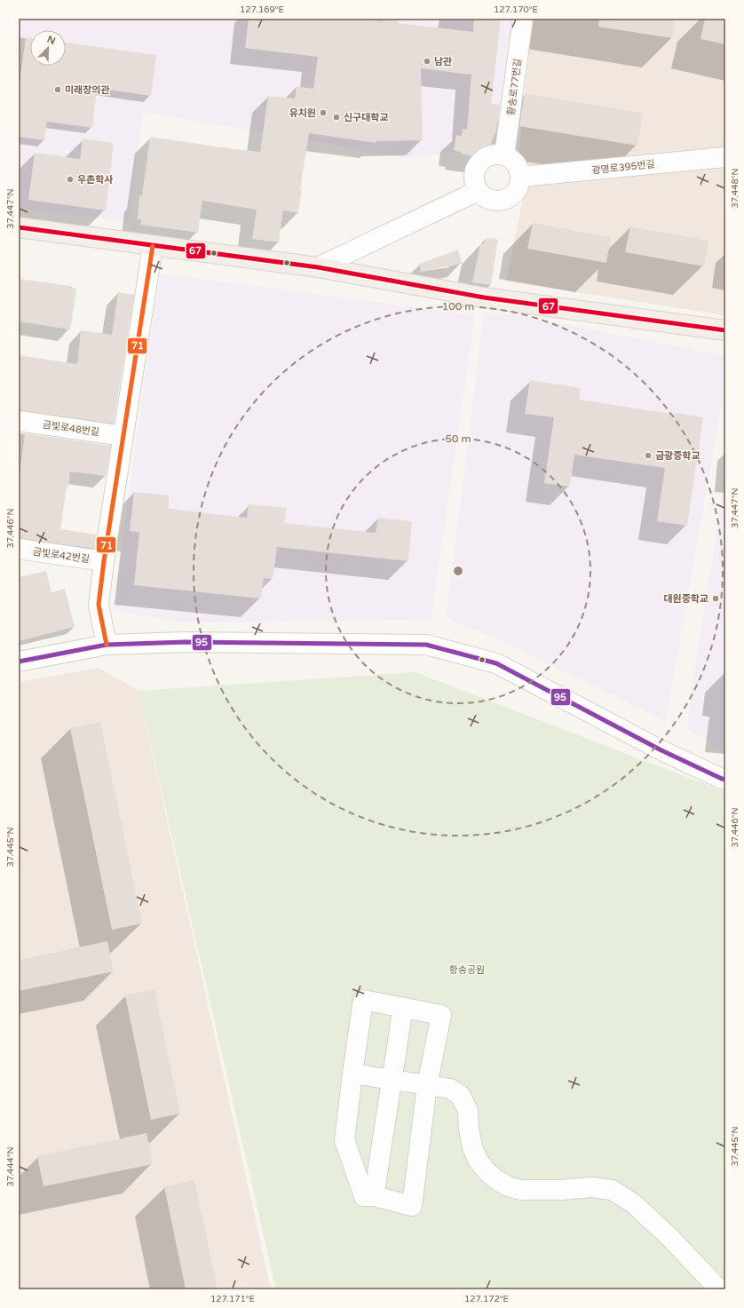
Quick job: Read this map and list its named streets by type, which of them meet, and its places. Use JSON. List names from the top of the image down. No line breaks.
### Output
{"streets":{"street":["황송로77번길","광명로395번길","금빛로48번길","금빛로42번길"]},"crossings":[["황송로77번길","광명로395번길"]],"parks":["황송공원"],"places":["남관","미래창의관","유치원","신구대학교","우촌학사","금광중학교","대원중학교"],"lines":["transit line 67","transit line 71","transit line 95"],"north":"top right","coordinates":["127.169°E","127.170°E","37.448°N","37.447°N","37.446°N","37.445°N","37.444°N","127.171°E","127.172°E"],"rings":["100 m","50 m"]}
